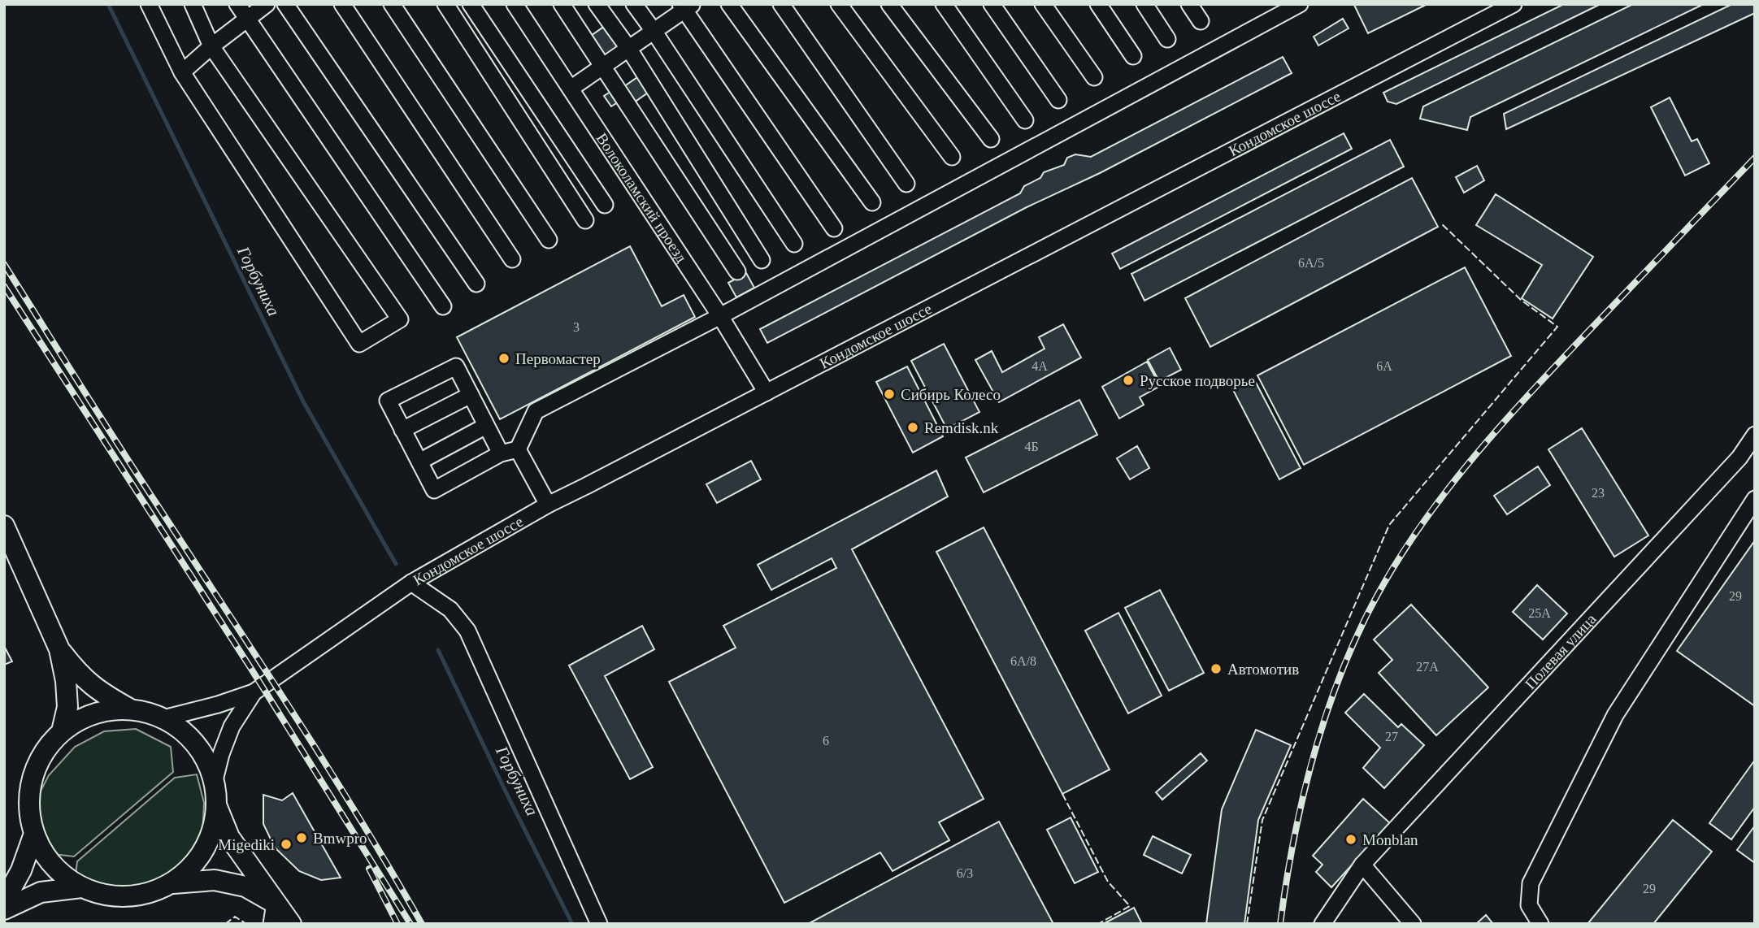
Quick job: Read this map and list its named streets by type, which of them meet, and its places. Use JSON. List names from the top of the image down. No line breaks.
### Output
{"streets":{"street":["Кондомское шоссе","Волоколамский проезд","Полевая улица"]},"crossings":[["Кондомское шоссе","Волоколамский проезд"]],"water":["Горбуниха"],"places":["Первомастер","Русское подворье","Сибирь Колесо","Remdisk.nk","Автомотив","Bmwpro","Monblan","Migediki"],"house_numbers":["6А/5","3","4А","6А","4Б","23","29","25А","6А/8","27А","27","6","6/3","29"]}
